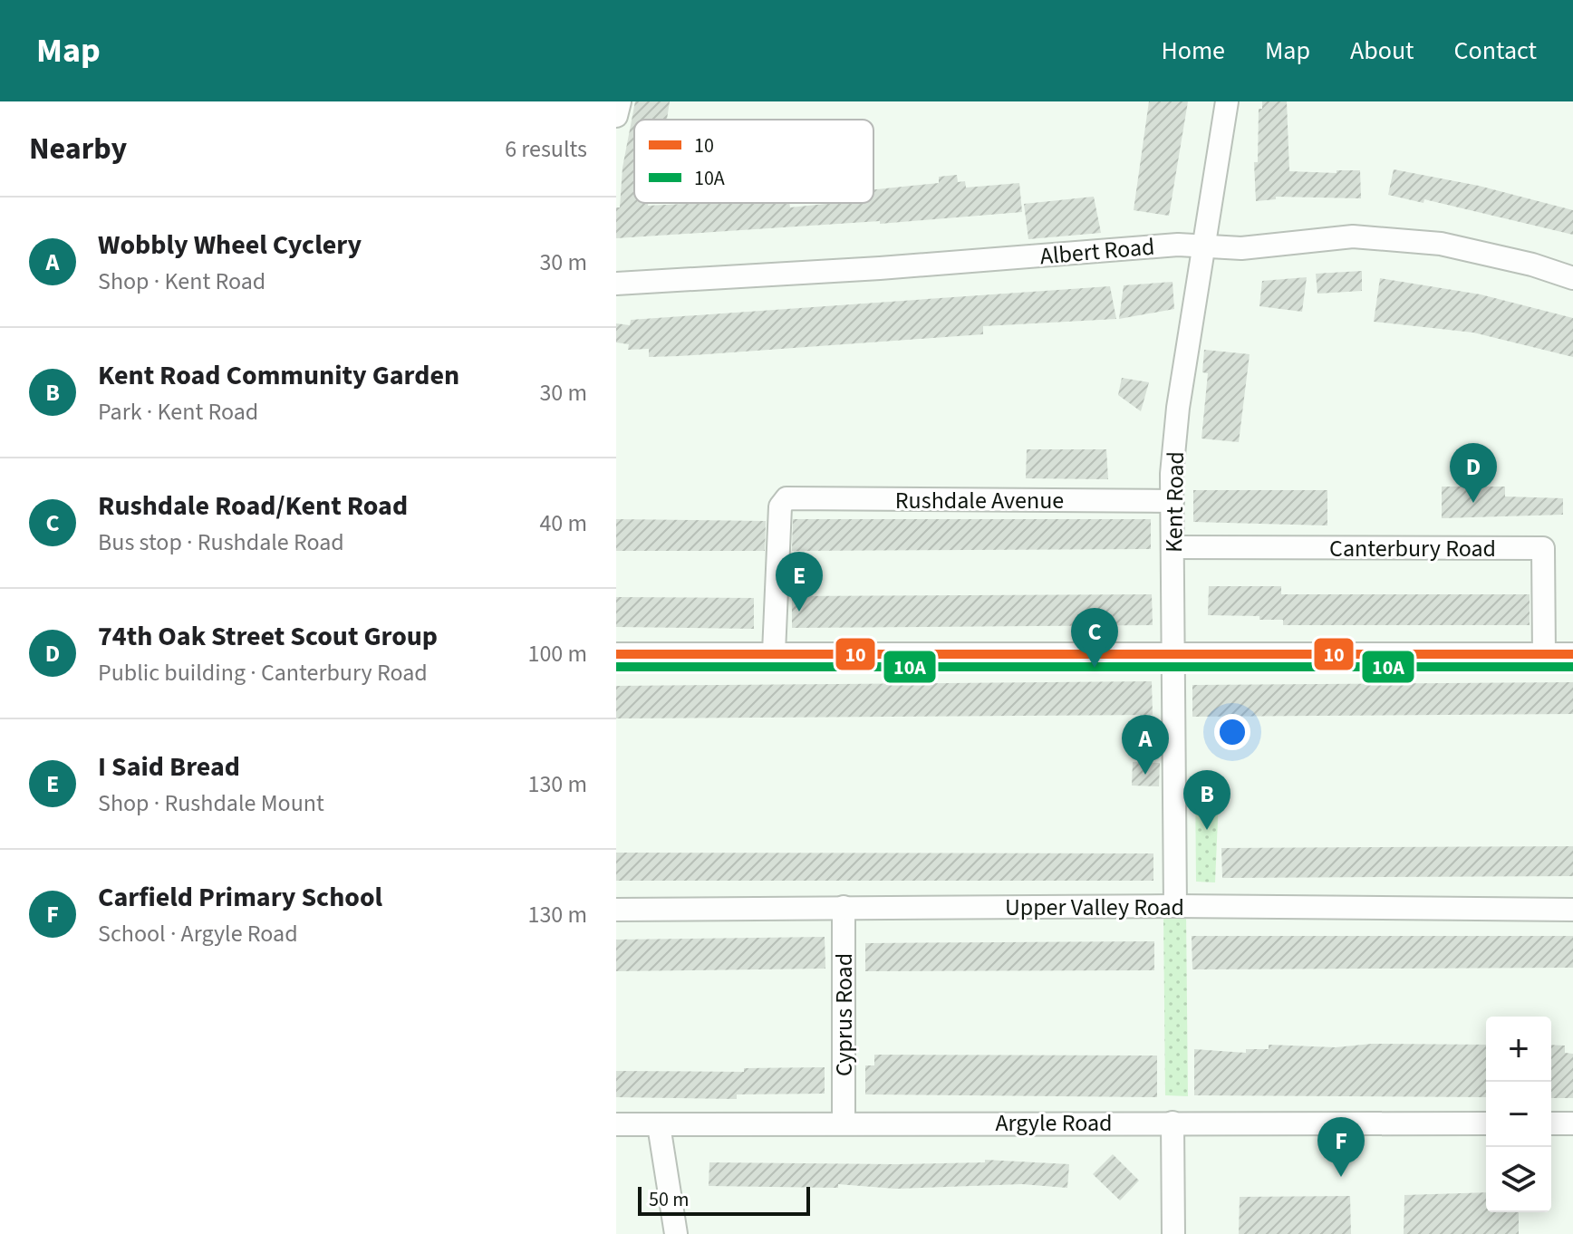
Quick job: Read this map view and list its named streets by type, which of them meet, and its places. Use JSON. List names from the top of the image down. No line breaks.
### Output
{"streets":{"street":["Albert Road","Rushdale Avenue","Kent Road","Canterbury Road","Upper Valley Road","Cyprus Road","Argyle Road"]},"crossings":[["Albert Road","Kent Road"],["Rushdale Avenue","Kent Road"],["Kent Road","Canterbury Road"],["Kent Road","Upper Valley Road"],["Upper Valley Road","Cyprus Road"],["Cyprus Road","Argyle Road"]],"lines":["transit line 10","transit line 10A"],"legend":["10","10A"],"scale_bar":"50 m","page":{"header":"Map","nav":["Home","Map","About","Contact"],"heading":["Nearby","6 results"],"list":[{"mark":"A","name":"Wobbly Wheel Cyclery","note":"Shop · Kent Road","value":"30 m"},{"mark":"B","name":"Kent Road Community Garden","note":"Park · Kent Road","value":"30 m"},{"mark":"C","name":"Rushdale Road/Kent Road","note":"Bus stop · Rushdale Road","value":"40 m"},{"mark":"D","name":"74th Oak Street Scout Group","note":"Public building · Canterbury Road","value":"100 m"},{"mark":"E","name":"I Said Bread","note":"Shop · Rushdale Mount","value":"130 m"},{"mark":"F","name":"Carfield Primary School","note":"School · Argyle Road","value":"130 m"}],"pins":["D","E","C","A","B","F"],"map_buttons":["+","−"],"scale":"50 m"}}
